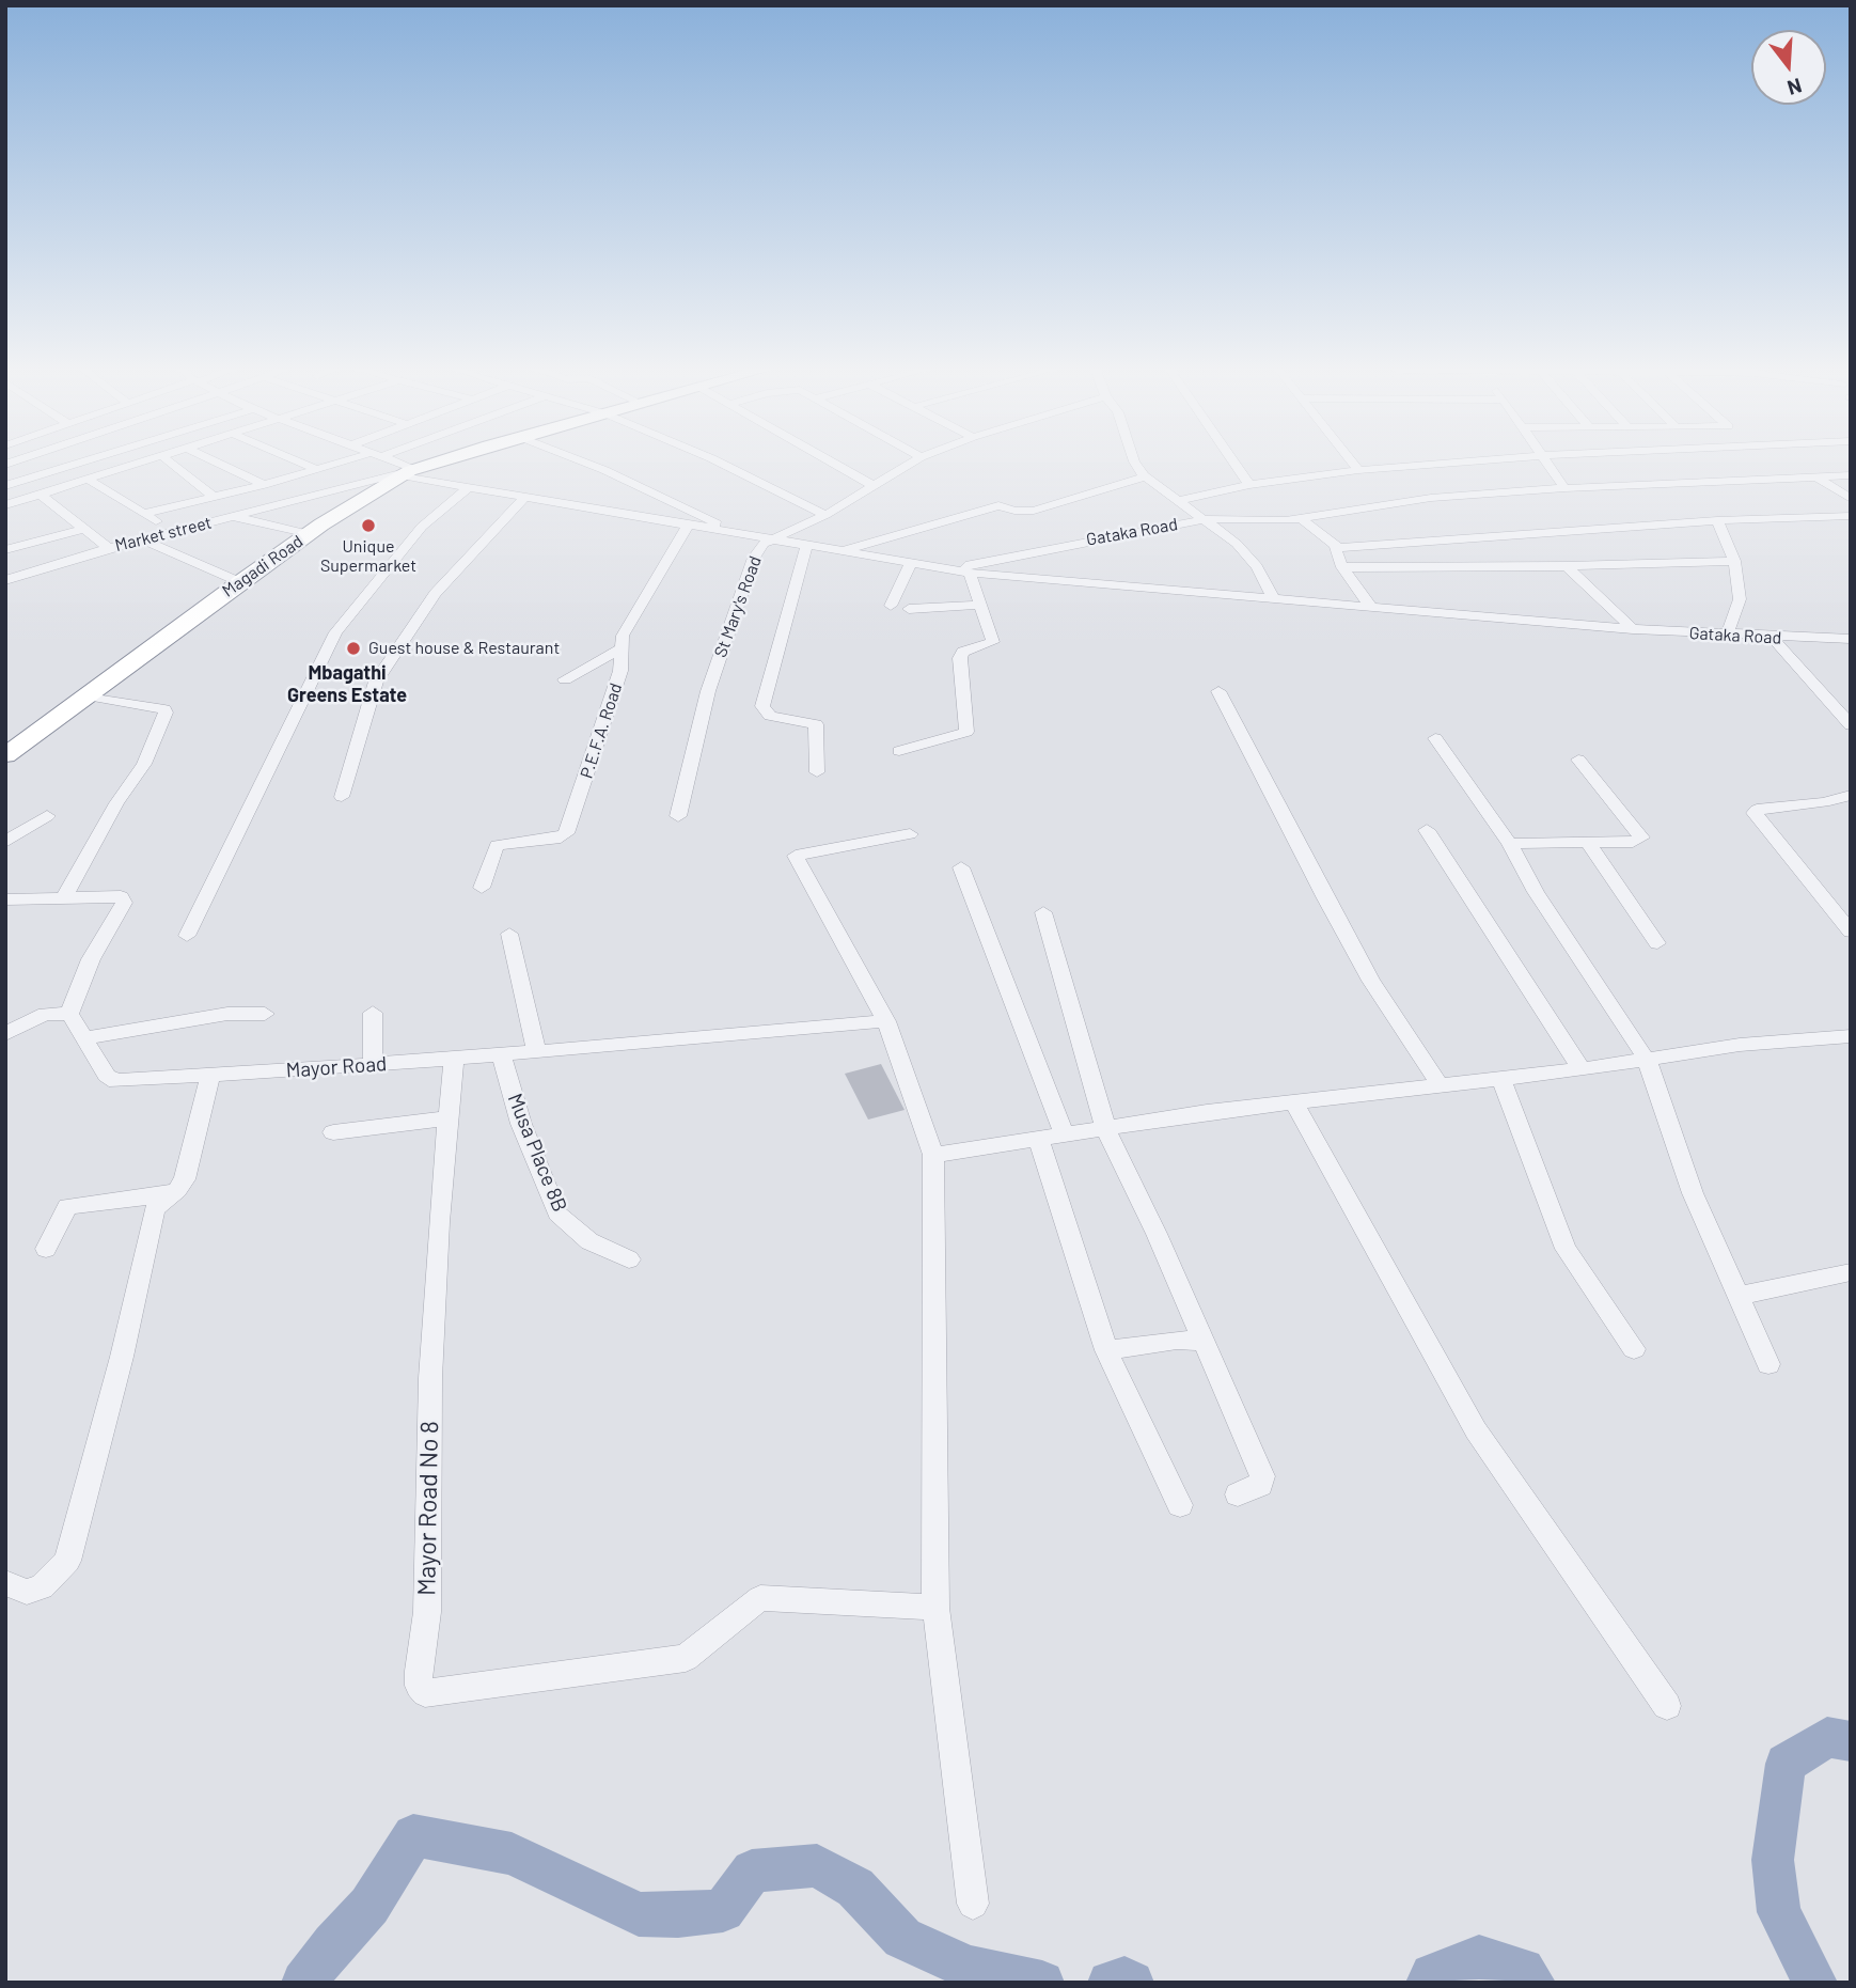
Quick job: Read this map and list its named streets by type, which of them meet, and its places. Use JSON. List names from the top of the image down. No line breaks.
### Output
{"streets":{"highway":["Magadi Road"],"street":["Gataka Road","Market street","St Mary's Road","P.E.F.A. Road","Mayor Road","Musa Place 8B","Mayor Road No 8"]},"crossings":[["Gataka Road","Market street"],["Gataka Road","Magadi Road"],["Gataka Road","St Mary's Road"],["Gataka Road","P.E.F.A. Road"],["Market street","Magadi Road"],["Mayor Road","Musa Place 8B"],["Mayor Road","Mayor Road No 8"]],"districts":["Mbagathi Greens Estate"],"places":["Unique Supermarket","Guest house & Restaurant"],"north":"bottom"}
